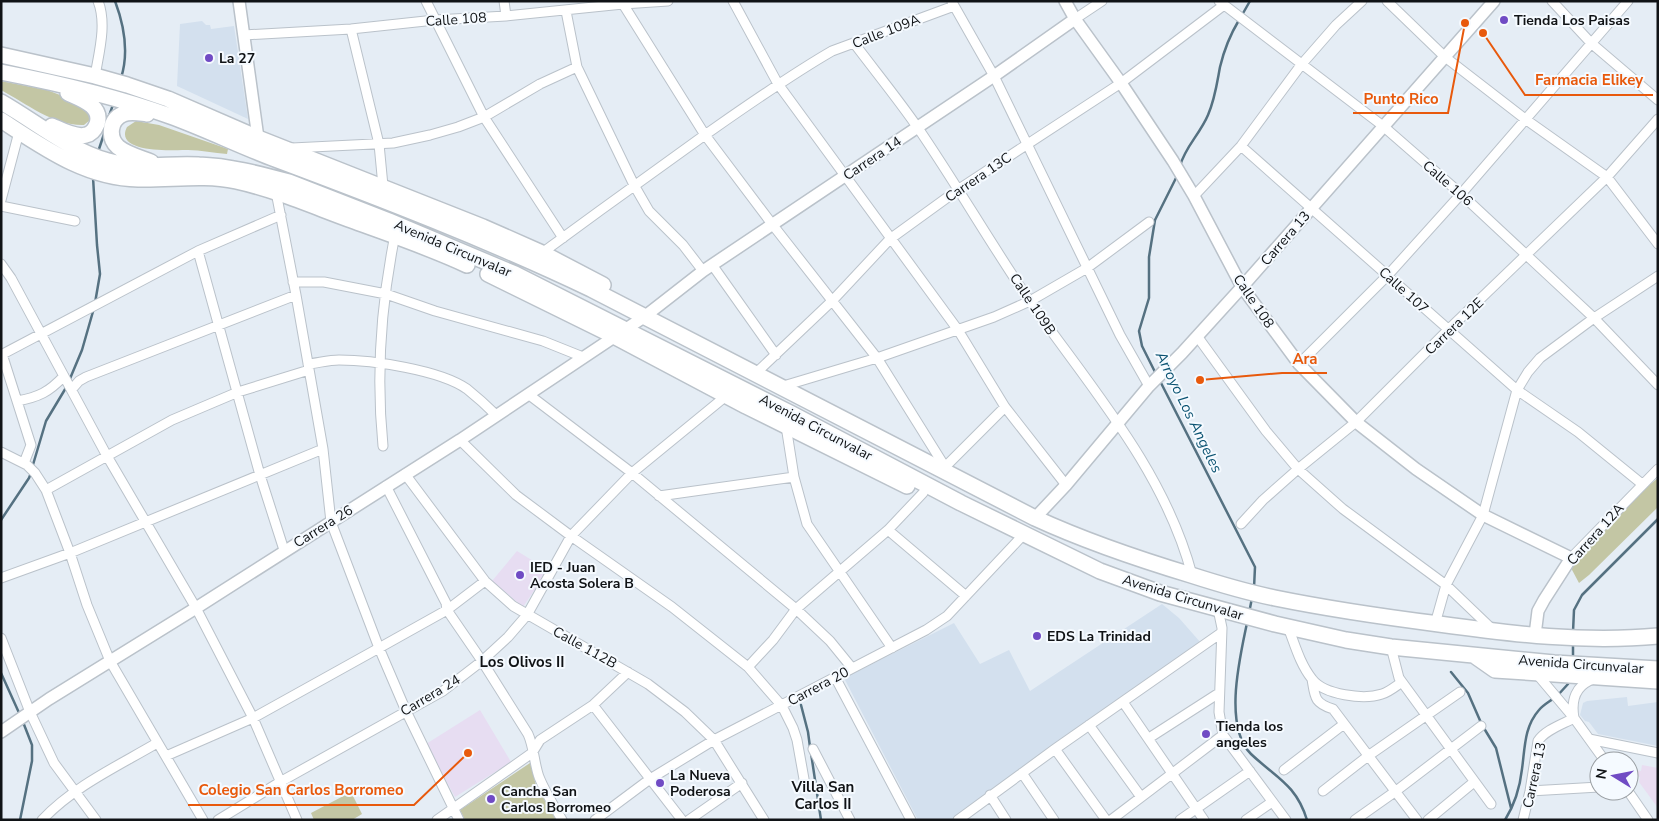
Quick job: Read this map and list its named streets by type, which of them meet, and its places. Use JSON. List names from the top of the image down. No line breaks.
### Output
{"streets":{"highway":["Avenida Circunvalar"],"street":["Calle 108","Calle 109A","Carrera 14","Carrera 13C","Calle 106","Carrera 13","Calle 107","Calle 109B","Carrera 12E","Carrera 26","Carrera 12A","Calle 112B","Carrera 20","Carrera 24"]},"crossings":[["Calle 108","Carrera 14"],["Calle 108","Carrera 13C"],["Calle 108","Carrera 13"],["Calle 108","Carrera 12E"],["Calle 108","Carrera 12A"],["Calle 109A","Carrera 14"],["Calle 109A","Carrera 13C"],["Calle 109A","Carrera 13"],["Calle 109A","Calle 109B"],["Carrera 14","Avenida Circunvalar"],["Carrera 14","Calle 109B"],["Carrera 14","Carrera 26"],["Carrera 13C","Calle 106"],["Carrera 13C","Avenida Circunvalar"],["Carrera 13C","Calle 109B"],["Calle 106","Carrera 13"],["Calle 106","Carrera 12E"],["Carrera 13","Avenida Circunvalar"],["Carrera 13","Calle 107"],["Carrera 13","Calle 109B"],["Avenida Circunvalar","Calle 109B"],["Avenida Circunvalar","Carrera 26"],["Avenida Circunvalar","Carrera 12A"],["Avenida Circunvalar","Carrera 20"],["Calle 107","Carrera 12E"],["Calle 107","Carrera 12A"],["Carrera 26","Calle 112B"],["Calle 112B","Carrera 20"],["Calle 112B","Carrera 24"]],"districts":["Los Olivos II","Villa San Carlos II"],"water":["Arroyo Los Angeles"],"places":["Tienda Los Paisas","Punto Rico","Farmacia Elikey","La 27","Ara","IED - Juan Acosta Solera B","EDS La Trinidad","Tienda los angeles","Colegio San Carlos Borromeo","La Nueva Poderosa","Cancha San Carlos Borromeo"],"north":"left"}
